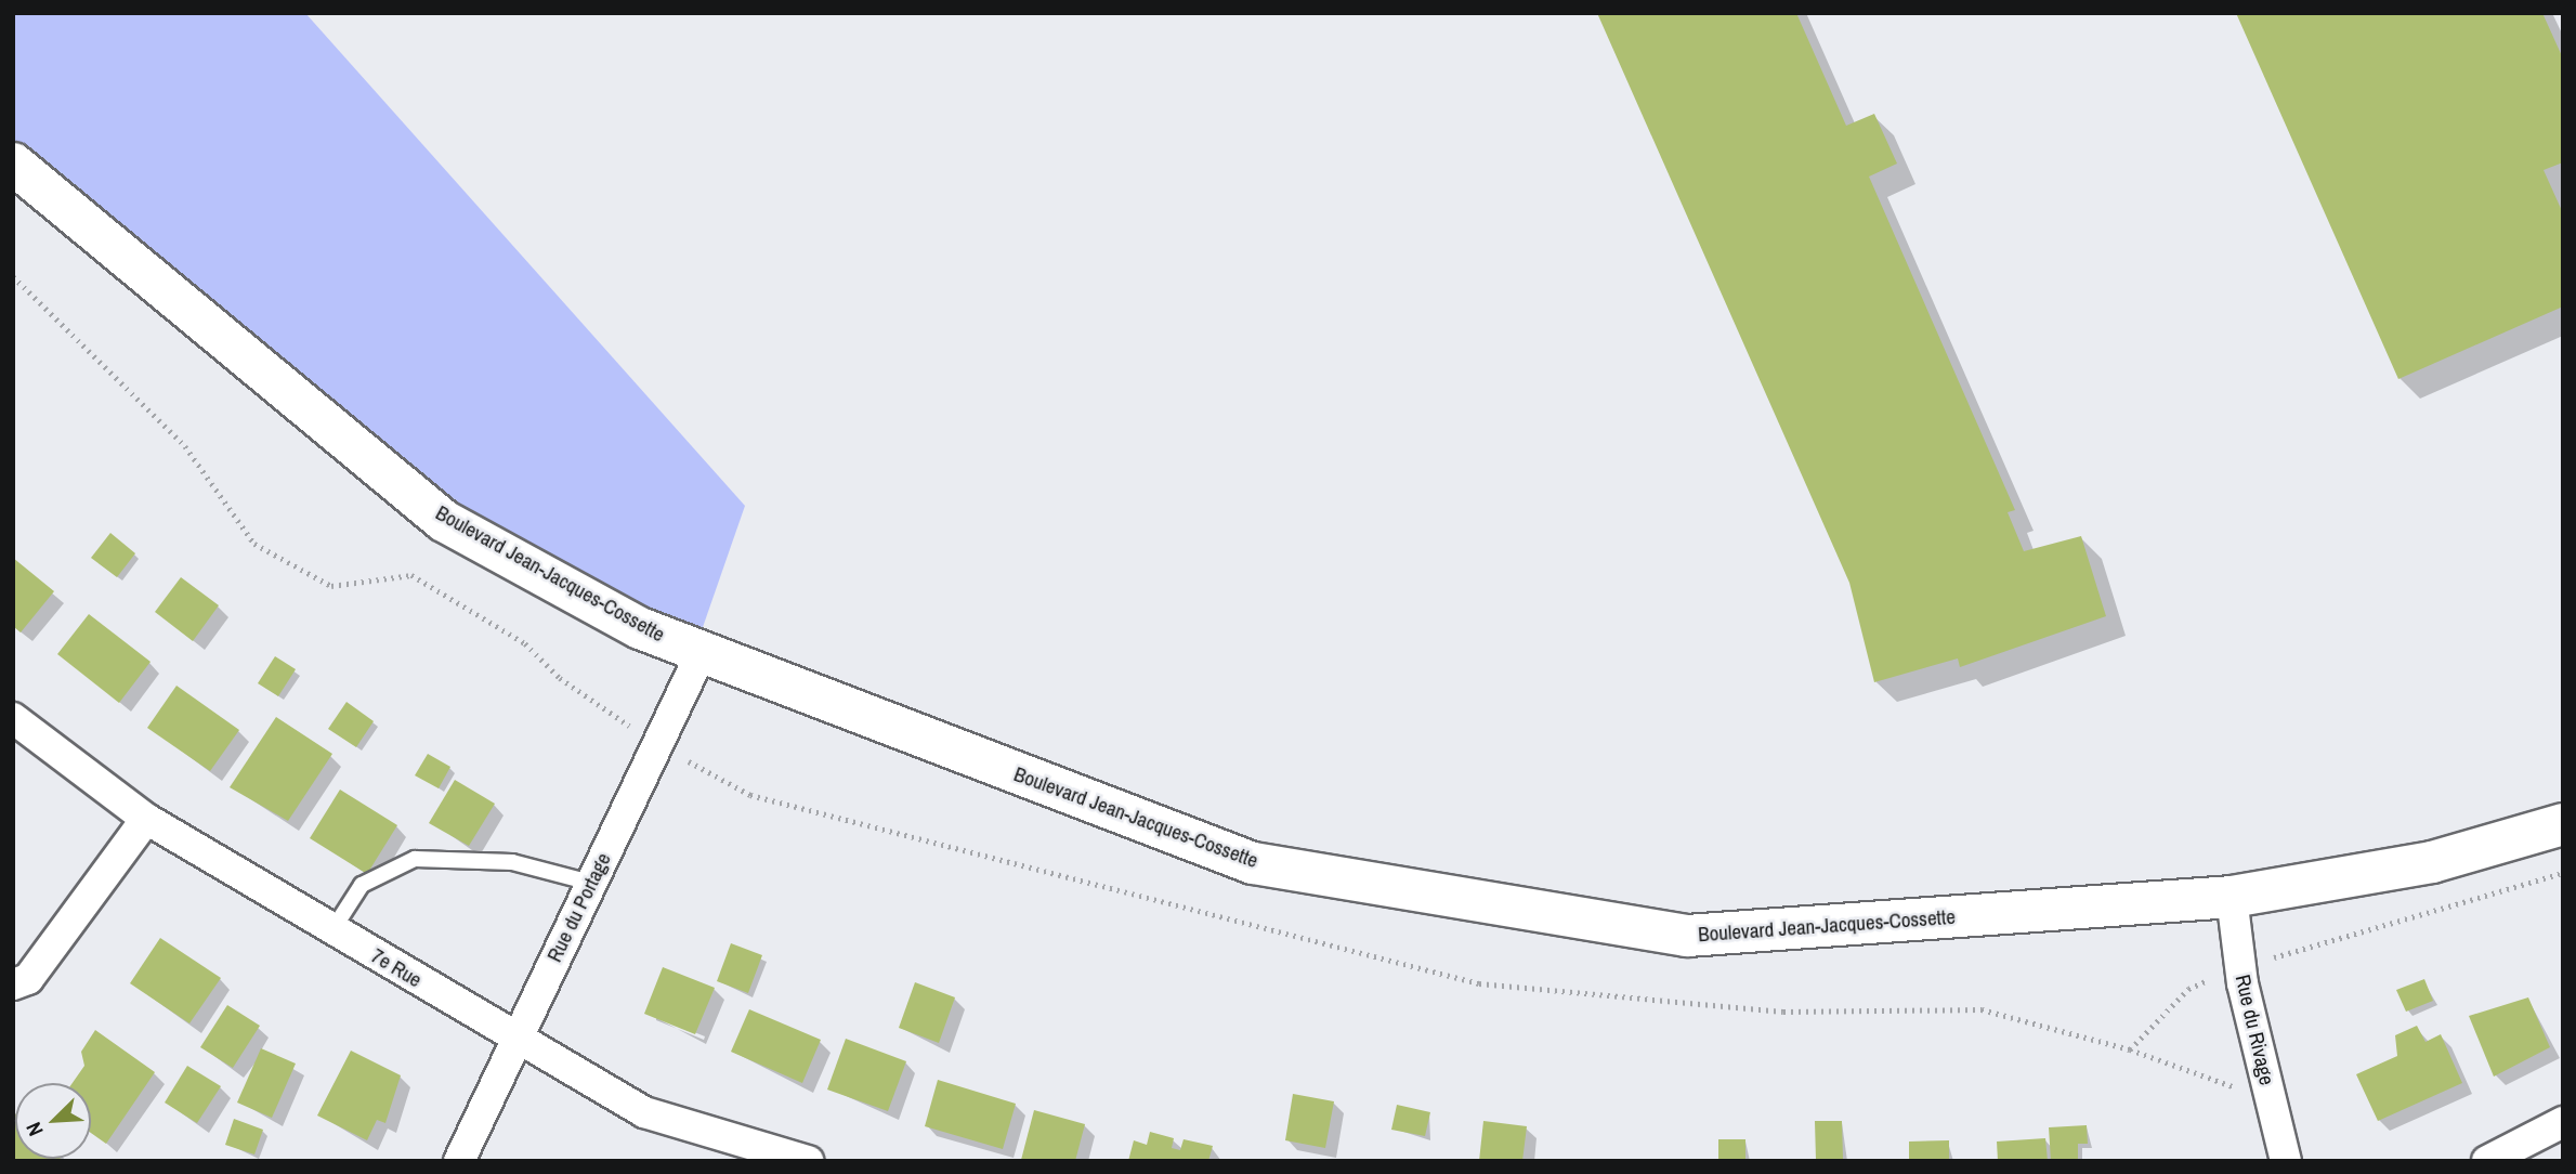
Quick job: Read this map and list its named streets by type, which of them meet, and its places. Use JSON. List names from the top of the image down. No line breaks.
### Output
{"streets":{"main road":["Boulevard Jean-Jacques-Cossette"],"street":["Rue du Portage","7e Rue","Rue du Rivage"]},"crossings":[["Boulevard Jean-Jacques-Cossette","Rue du Portage"],["Boulevard Jean-Jacques-Cossette","Rue du Rivage"],["Rue du Portage","7e Rue"]],"north":"bottom left"}
